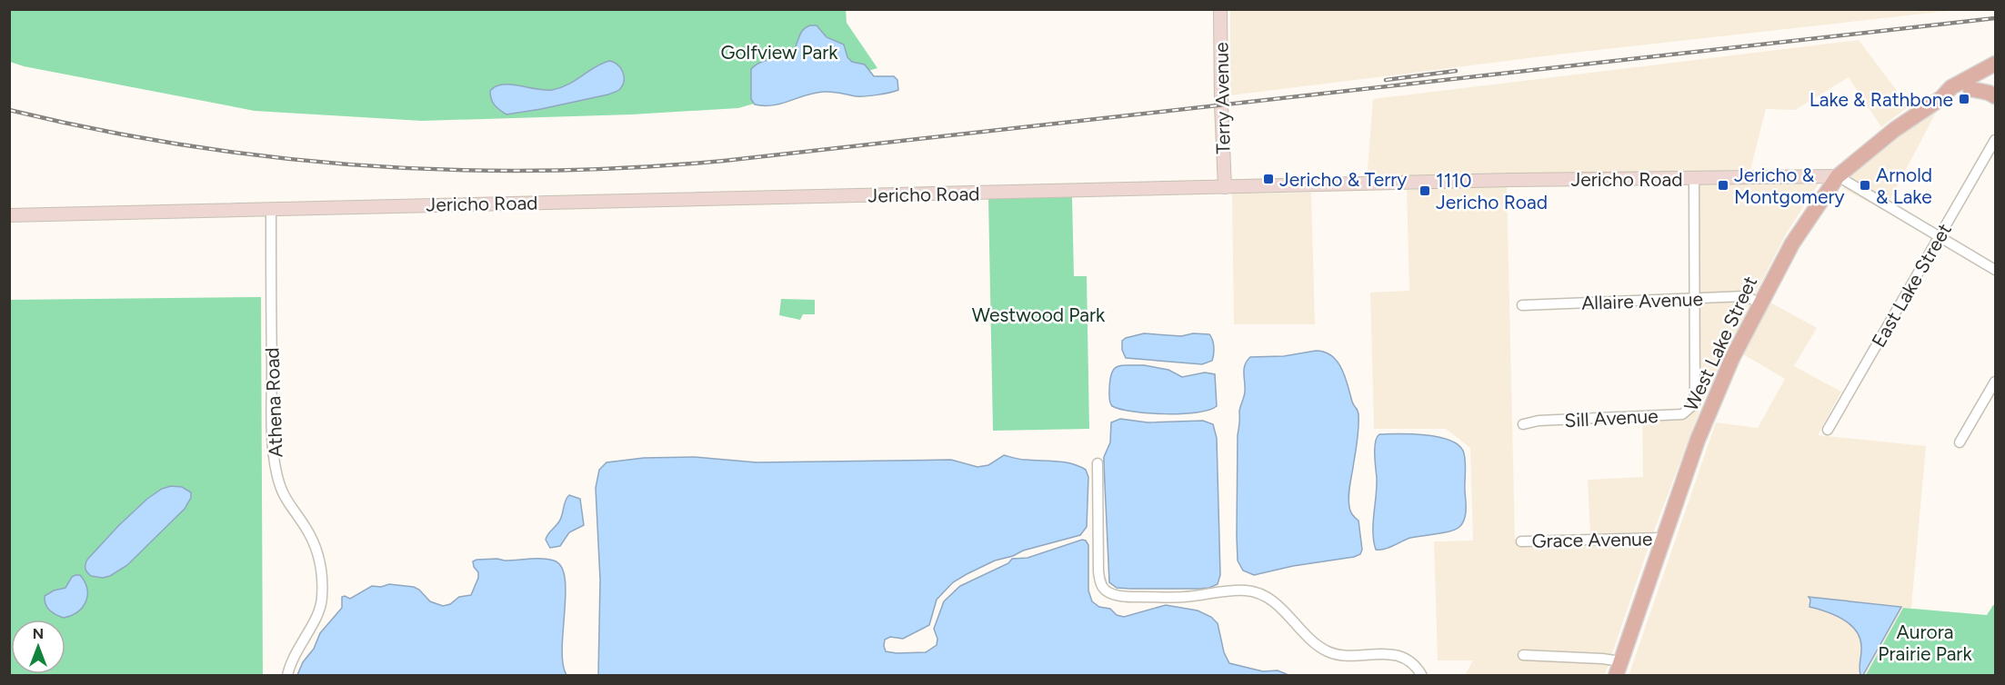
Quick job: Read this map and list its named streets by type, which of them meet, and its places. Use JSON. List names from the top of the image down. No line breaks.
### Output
{"streets":{"main road":["Terry Avenue","Jericho Road","West Lake Street"],"street":["East Lake Street","Allaire Avenue","Athena Road","Sill Avenue","Grace Avenue"]},"crossings":[["Terry Avenue","Jericho Road"],["Jericho Road","West Lake Street"],["Jericho Road","Athena Road"],["Allaire Avenue","West Lake Street"],["West Lake Street","Grace Avenue"]],"parks":["Golfview Park","Westwood Park","Aurora Prairie Park"],"places":{"transit":["Lake & Rathbone","Jericho & Terry","Jericho & Montgomery","Arnold & Lake","1110 Jericho Road"]},"north":"top"}
